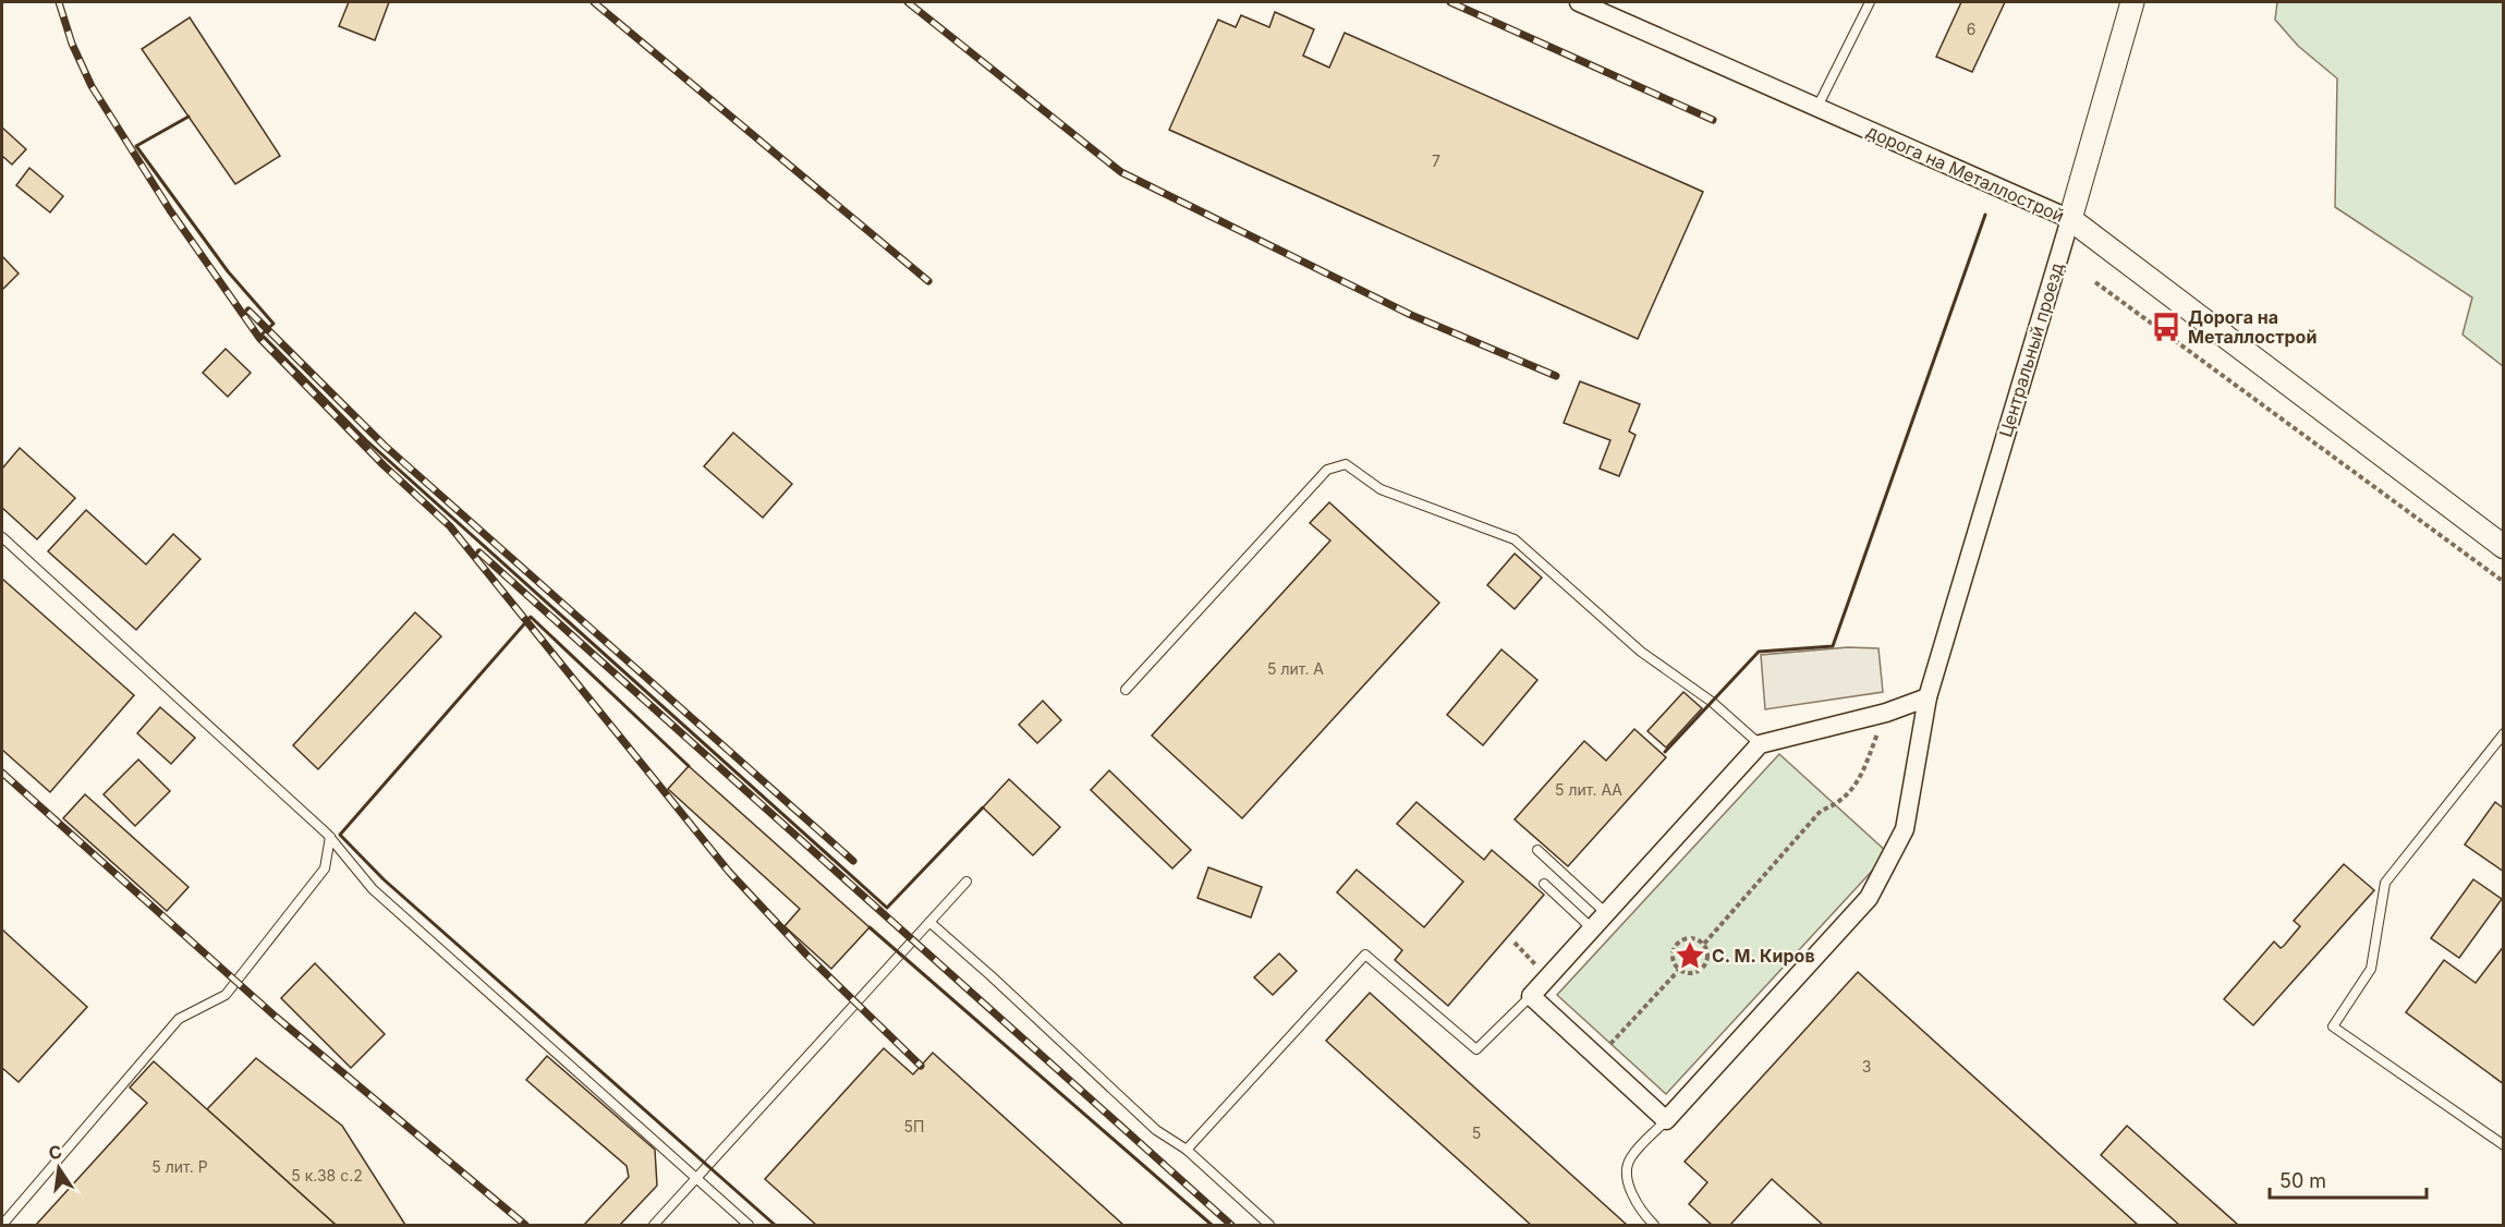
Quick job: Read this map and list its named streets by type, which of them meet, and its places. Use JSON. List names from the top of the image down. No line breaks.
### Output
{"streets":{"street":["дорога на Металлострой","Центральный проезд"]},"crossings":[["дорога на Металлострой","Центральный проезд"]],"places":{"bus stop":["Дорога на Металлострой"],"place":["С. М. Киров"]},"house_numbers":["6","7","5 лит. А","5 лит. АА","3","5П","5","5 лит. Р","5 к.38 с.2"],"scale_bar":"50 m","north":"top"}
